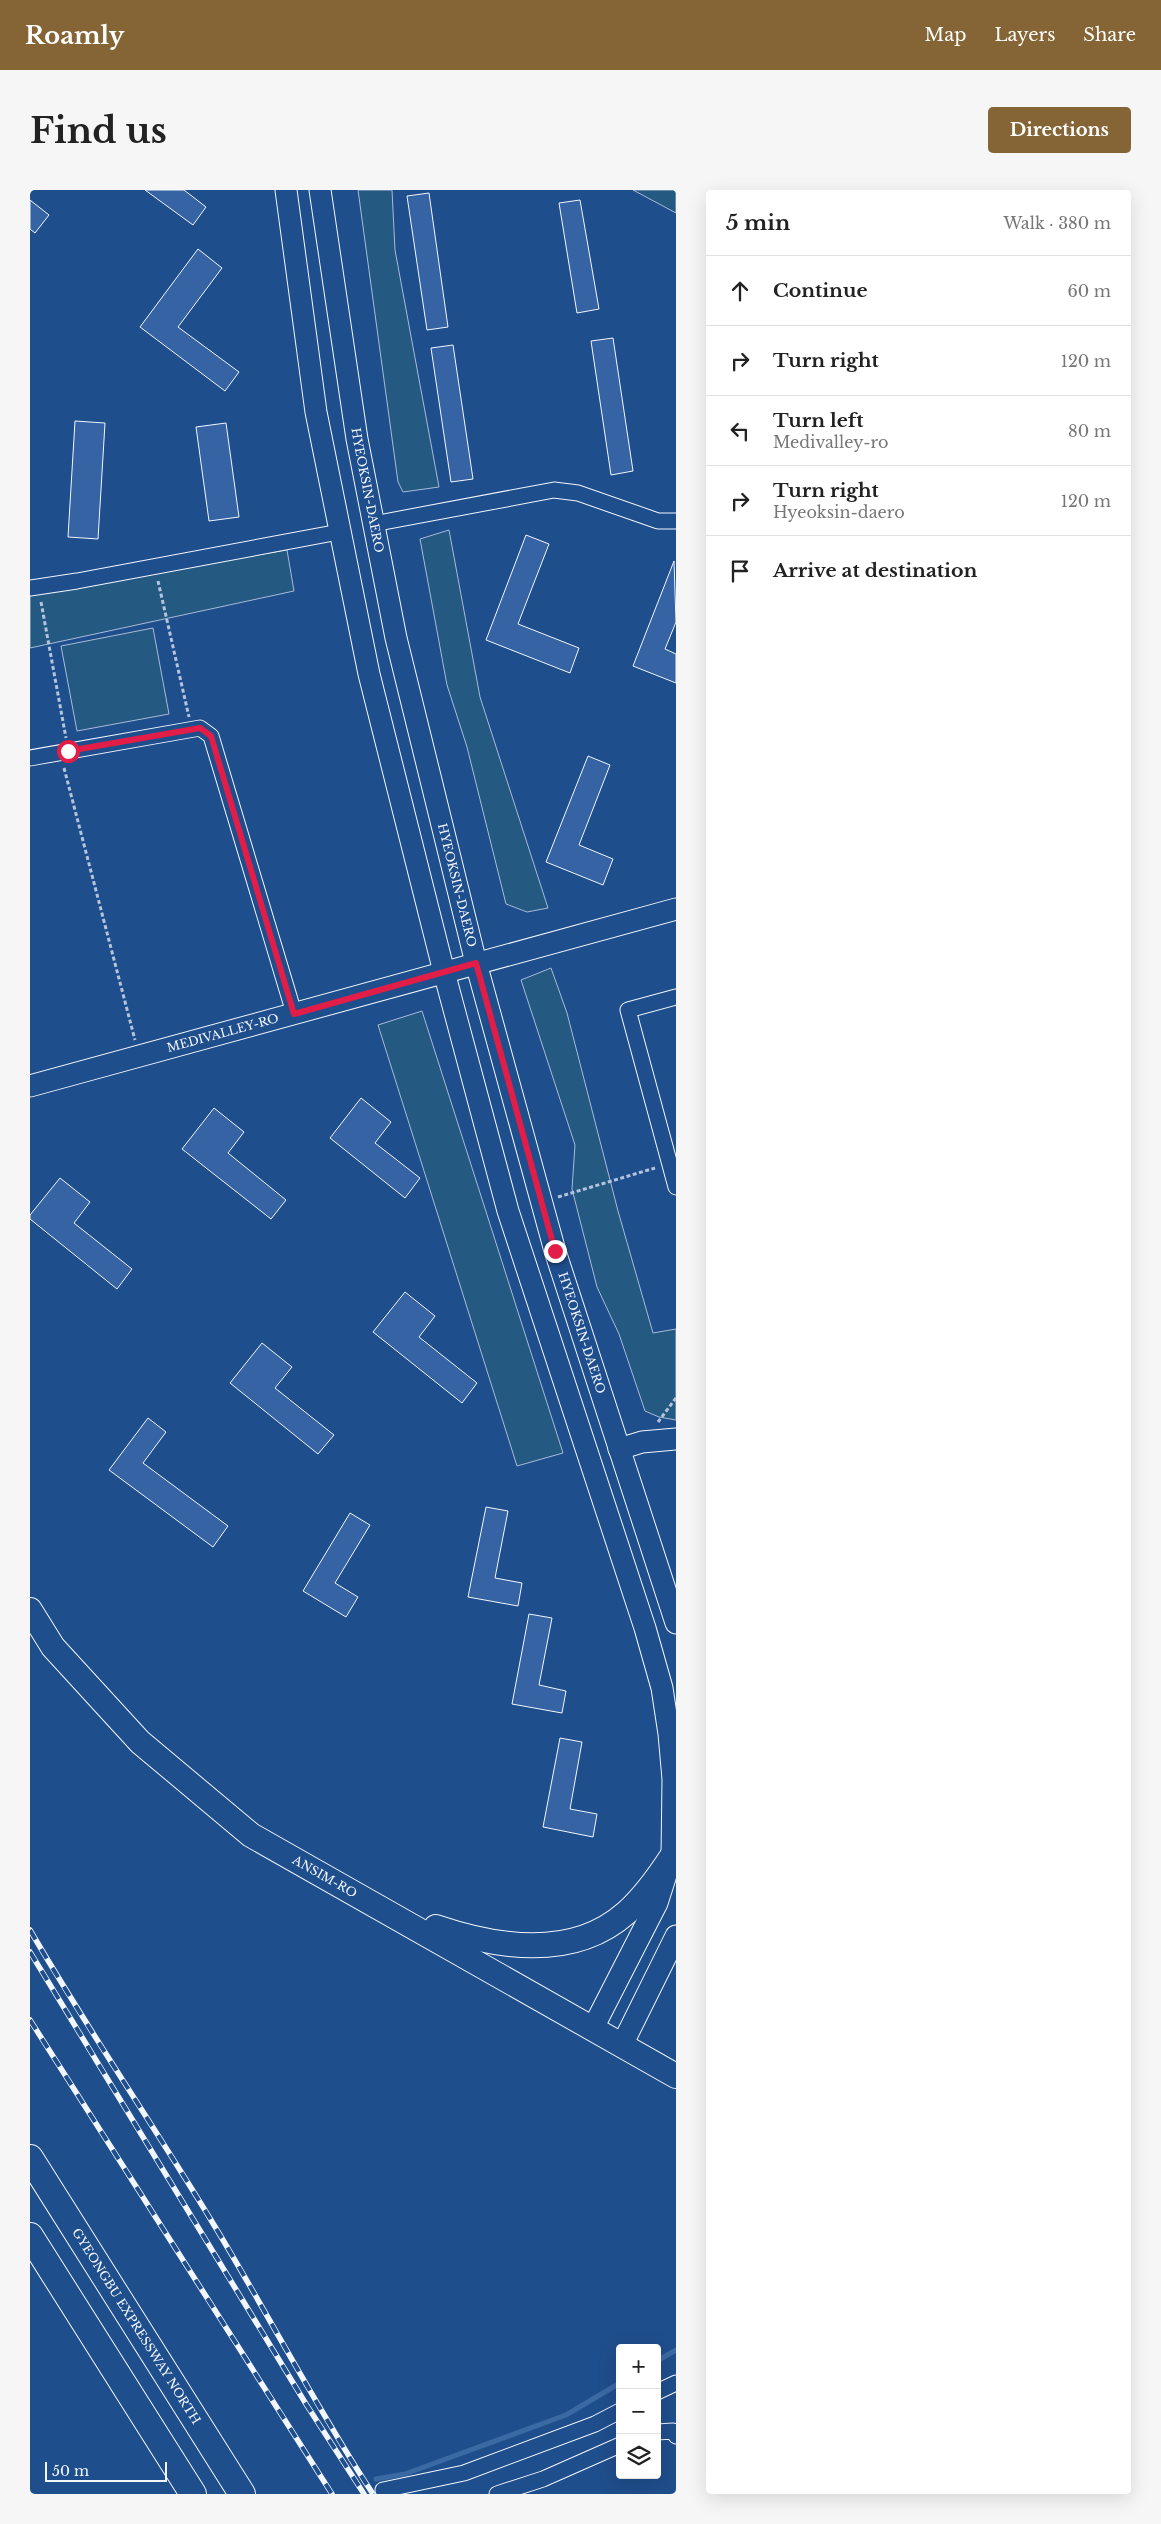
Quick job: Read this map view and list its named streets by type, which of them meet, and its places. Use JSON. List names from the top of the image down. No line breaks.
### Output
{"streets":{"highway":["GYEONGBU EXPRESSWAY NORTH"],"main road":["HYEOKSIN-DAERO","MEDIVALLEY-RO","ANSIM-RO"]},"crossings":[["HYEOKSIN-DAERO","MEDIVALLEY-RO"]],"scale_bar":"50 m","page":{"header":"Roamly","nav":["Map","Layers","Share"],"buttons":"Directions","title":"Find us","heading":["5 min","Walk · 380 m"],"list":[["Continue","60 m"],["Turn right","120 m"],["Turn left","Medivalley-ro","80 m"],["Turn right","Hyeoksin-daero","120 m"],"Arrive at destination"],"map_buttons":["+","−"],"scale":"50 m"}}
